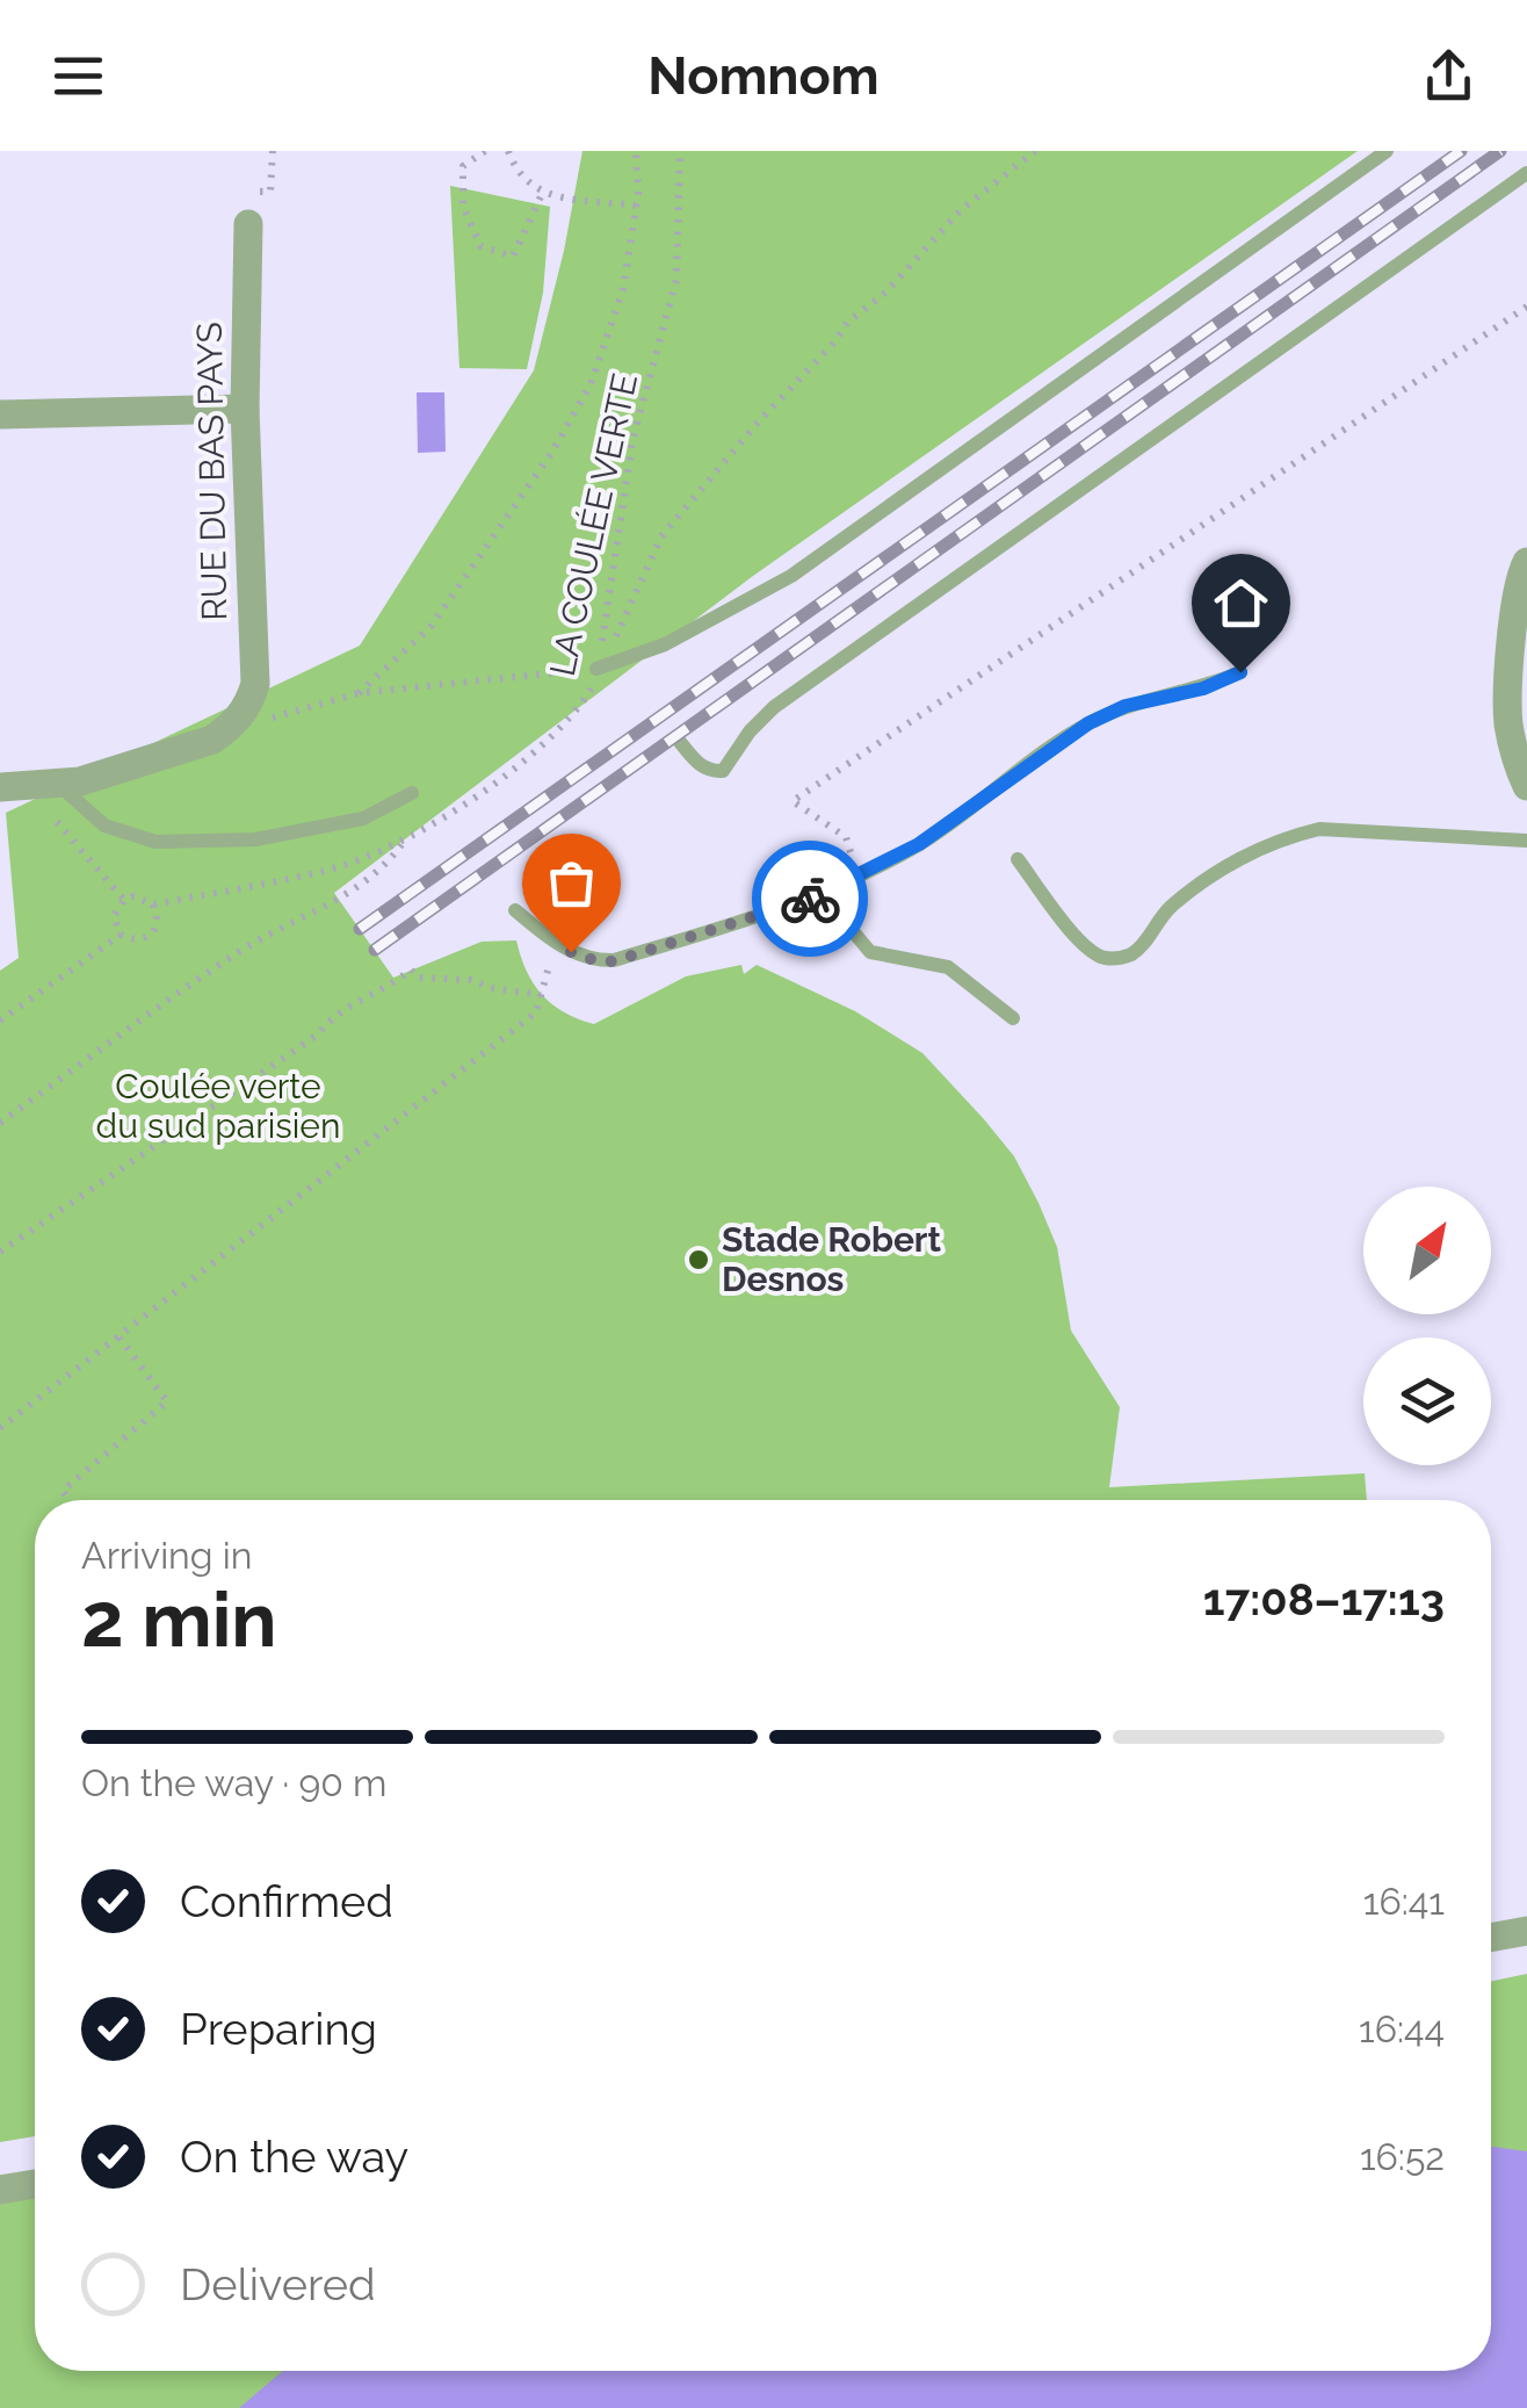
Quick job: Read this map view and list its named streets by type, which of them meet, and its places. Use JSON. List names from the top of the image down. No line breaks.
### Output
{"streets":{"street":["RUE DU BAS PAYS"],"path":["LA COULÉE VERTE"]},"parks":["Coulée verte du sud parisien"],"places":["Stade Robert Desnos"],"north":"top right","page":{"header":"Nomnom","heading":["2 min","Arriving in","17:08–17:13"],"bar":"On the way · 90 m","list":[["Confirmed","16:41"],["Preparing","16:44"],["On the way","16:52"],"Delivered"]}}
